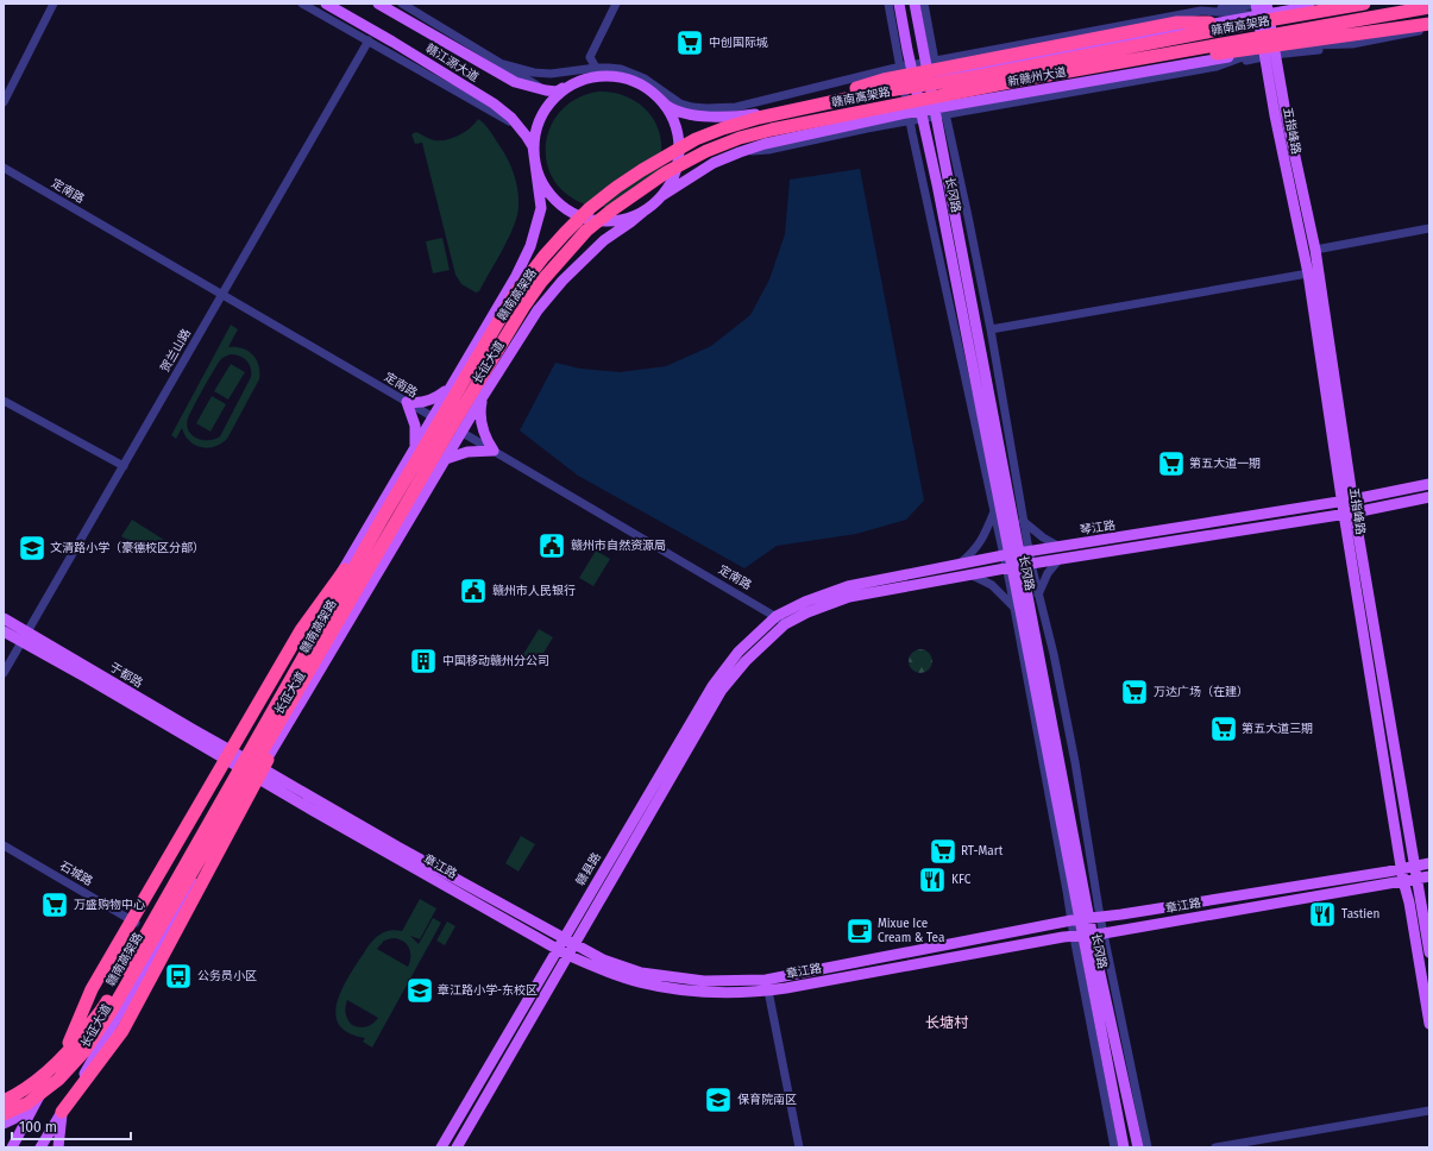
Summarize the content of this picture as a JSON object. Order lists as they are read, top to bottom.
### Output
{
  "streets": {
    "highway": ["赣南高架路"],
    "main road": [
      "赣江源大道",
      "新赣州大道",
      "五指峰路",
      "长冈路",
      "长征大道",
      "琴江路",
      "于都路",
      "章江路",
      "赣县路"
    ],
    "street": ["定南路", "贺兰山路", "石城路"]
  },
  "crossings": [
    ["赣南高架路", "新赣州大道"],
    ["赣江源大道", "长征大道"],
    ["新赣州大道", "五指峰路"],
    ["新赣州大道", "长冈路"],
    ["新赣州大道", "长征大道"],
    ["五指峰路", "琴江路"],
    ["五指峰路", "章江路"],
    ["定南路", "贺兰山路"],
    ["定南路", "长征大道"],
    ["定南路", "琴江路"],
    ["定南路", "赣县路"],
    ["长冈路", "琴江路"],
    ["长冈路", "章江路"],
    ["贺兰山路", "于都路"],
    ["长征大道", "于都路"],
    ["长征大道", "章江路"],
    ["长征大道", "石城路"],
    ["琴江路", "赣县路"],
    ["于都路", "章江路"],
    ["章江路", "赣县路"]
  ],
  "districts": ["长塘村"],
  "places": {
    "supermarket": [
      "中创国际城",
      "第五大道一期",
      "万达广场（在建）",
      "第五大道三期",
      "RT-Mart",
      "万盛购物中心"
    ],
    "public building": ["赣州市自然资源局", "赣州市人民银行"],
    "school or university": ["文清路小学（豪德校区分部）", "章江路小学-东校区", "保育院南区"],
    "building": ["中国移动赣州分公司"],
    "restaurant": ["KFC", "Tastien"],
    "cafe": ["Mixue Ice Cream & Tea"],
    "bus stop": ["公务员小区"]
  },
  "scale_bar": "100 m"
}
